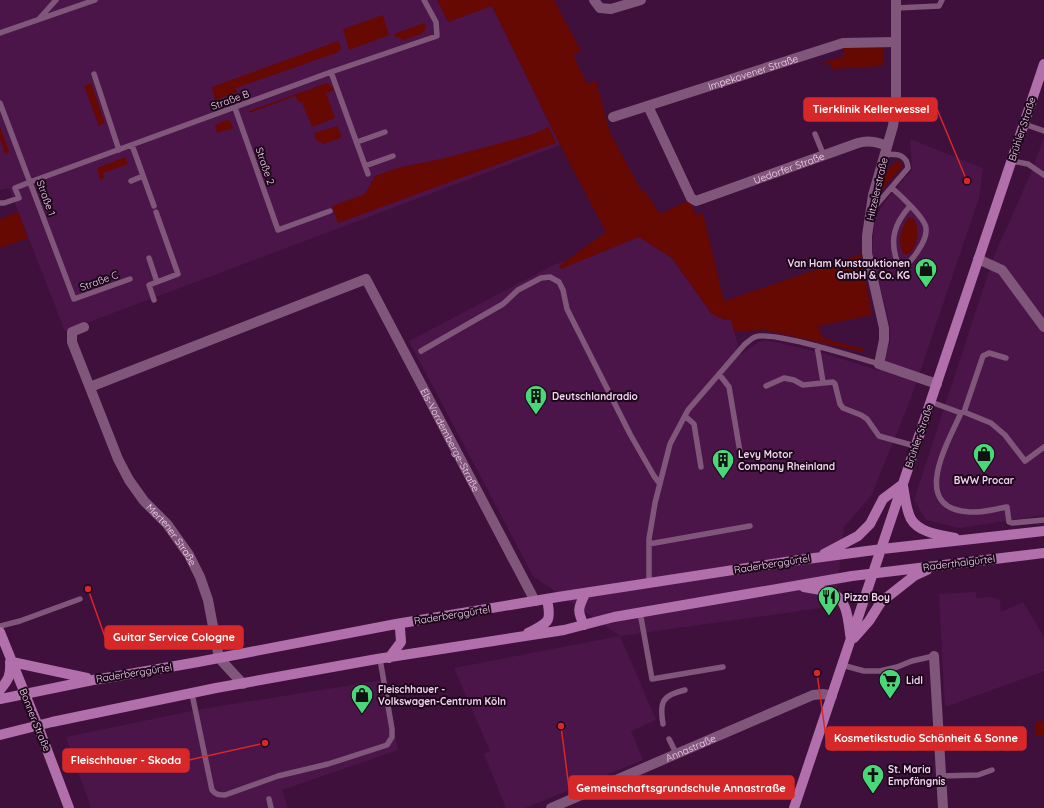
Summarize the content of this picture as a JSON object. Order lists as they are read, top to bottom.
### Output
{
  "streets": {
    "main road": [
      "Brühler Straße",
      "Raderthalgürtel",
      "Raderberggürtel",
      "Bonner Straße"
    ],
    "street": [
      "Impekovener Straße",
      "Uedorfer Straße",
      "Hitzelerstraße",
      "Els-Vordemberge-Straße",
      "Mertener Straße",
      "Annastraße"
    ],
    "lane": [
      "Straße B",
      "Straße 2",
      "Straße 1",
      "Straße C"
    ]
  },
  "crossings": [
    ["Impekovener Straße", "Uedorfer Straße"],
    ["Impekovener Straße", "Hitzelerstraße"],
    ["Straße B", "Straße 2"],
    ["Straße B", "Straße 1"],
    ["Brühler Straße", "Raderthalgürtel"],
    ["Brühler Straße", "Raderberggürtel"],
    ["Brühler Straße", "Annastraße"],
    ["Uedorfer Straße", "Hitzelerstraße"],
    ["Straße 1", "Straße C"],
    ["Els-Vordemberge-Straße", "Mertener Straße"],
    ["Els-Vordemberge-Straße", "Raderberggürtel"],
    ["Mertener Straße", "Raderberggürtel"],
    ["Raderberggürtel", "Bonner Straße"]
  ],
  "places": {
    "other": [
      "Tierklinik Kellerwessel",
      "Guitar Service Cologne",
      "Kosmetikstudio Schönheit & Sonne",
      "Gemeinschaftsgrundschule Annastraße",
      "Fleischhauer - Skoda"
    ],
    "shop": ["Van Ham Kunstauktionen GmbH & Co. KG", "BWW Procar", "Fleischhauer - Volkswagen-Centrum Köln"],
    "building": ["Deutschlandradio", "Levy Motor Company Rheinland"],
    "restaurant": ["Pizza Boy"],
    "supermarket": ["Lidl"],
    "church": ["St. Maria Empfängnis"]
  }
}
